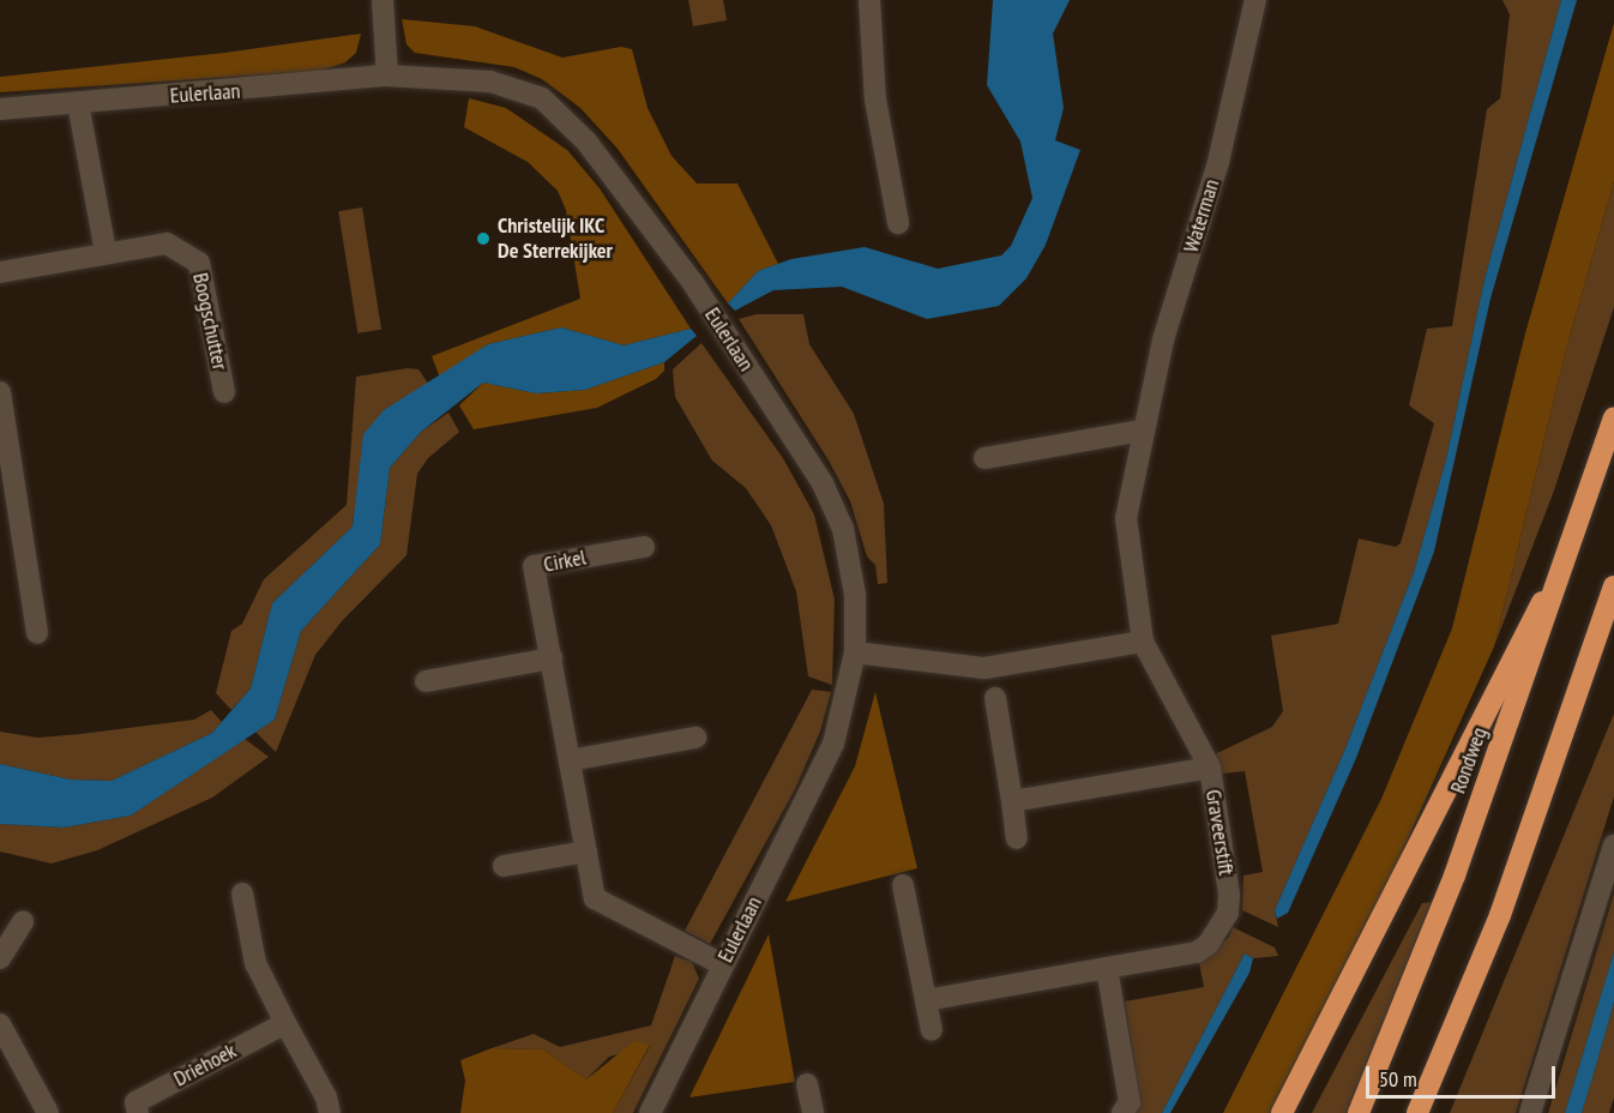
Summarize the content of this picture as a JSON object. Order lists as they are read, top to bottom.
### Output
{
  "streets": {
    "highway": ["Rondweg"],
    "street": [
      "Eulerlaan",
      "Waterman",
      "Boogschutter",
      "Cirkel",
      "Graveerstift",
      "Driehoek"
    ]
  },
  "crossings": [
    ["Eulerlaan", "Cirkel"],
    ["Waterman", "Graveerstift"]
  ],
  "places": ["Christelijk IKC De Sterrekijker"],
  "scale_bar": "50 m"
}
